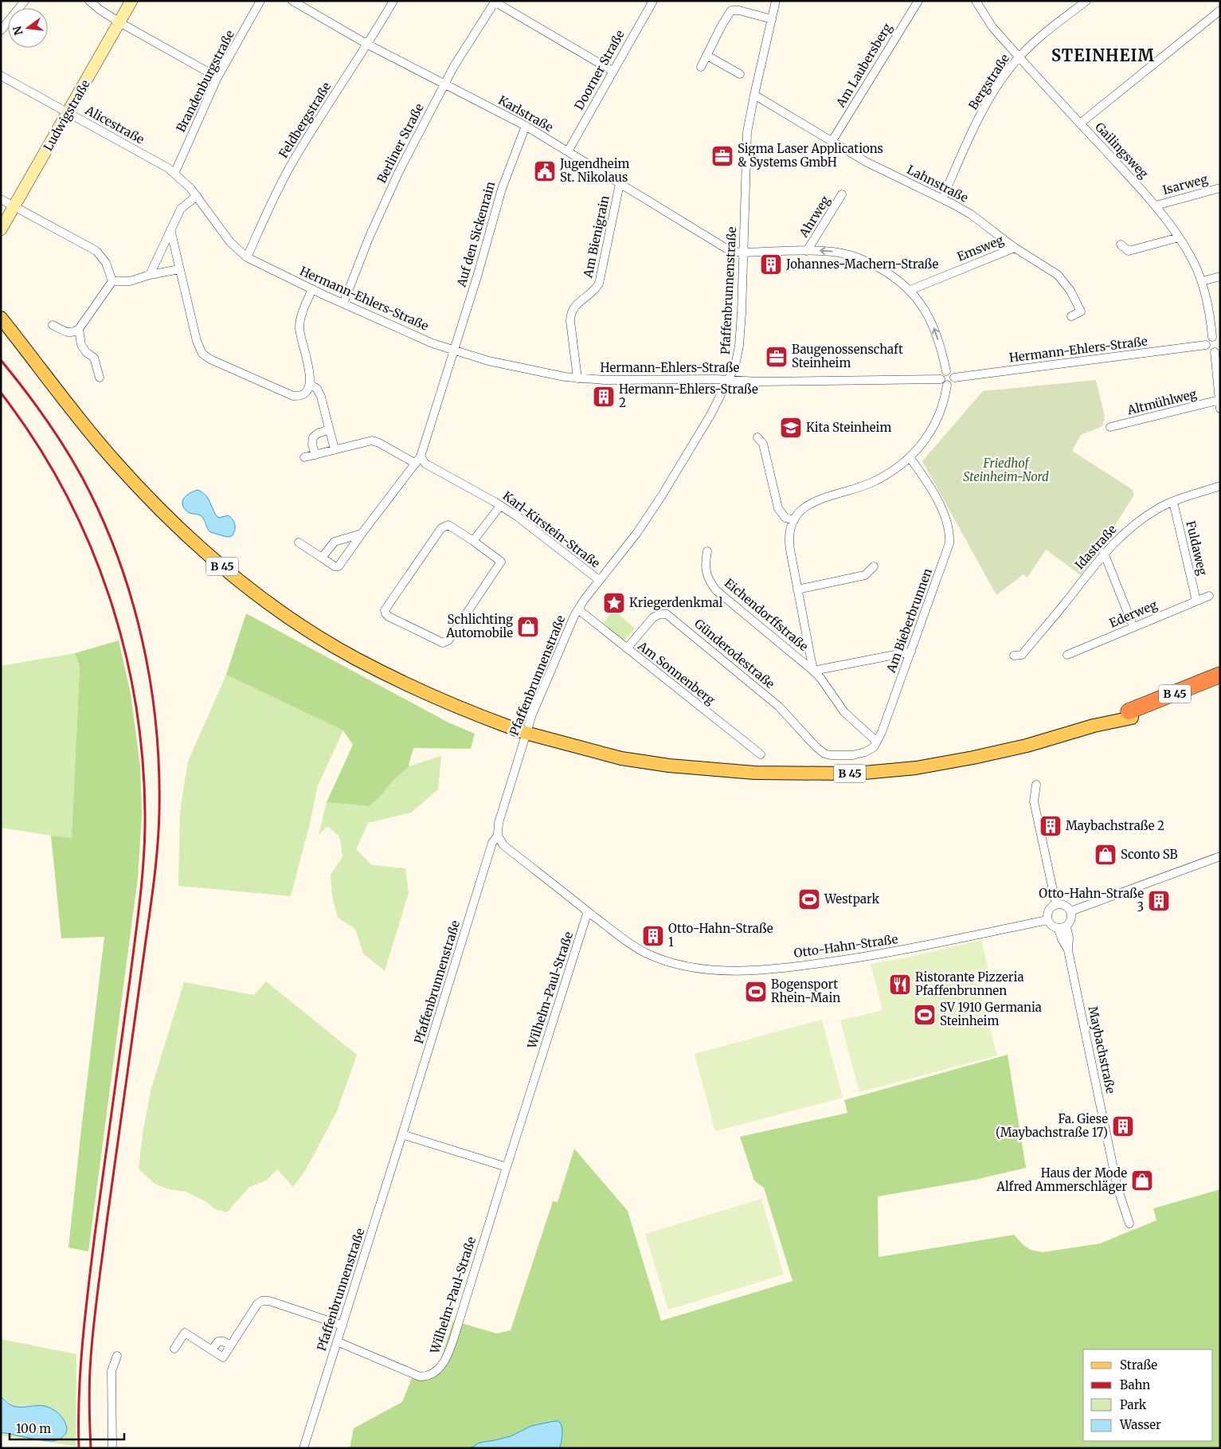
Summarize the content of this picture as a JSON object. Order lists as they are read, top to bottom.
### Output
{
  "streets": {
    "highway": ["B 45"],
    "main road": ["Ludwigstraße"],
    "street": [
      "Am Laubersberg",
      "Doorner Straße",
      "Brandenburgstraße",
      "Bergstraße",
      "Karlstraße",
      "Feldbergstraße",
      "Alicestraße",
      "Berliner Straße",
      "Gailingsweg",
      "Lahnstraße",
      "Isarweg",
      "Ahrweg",
      "Auf den Sickenrain",
      "Am Bienigrain",
      "Emsweg",
      "Pfaffenbrunnenstraße",
      "Hermann-Ehlers-Straße",
      "Altmühlweg",
      "Karl-Kirstein-Straße",
      "Idastraße",
      "Fuldaweg",
      "Ederweg",
      "Eichendorffstraße",
      "Am Bieberbrunnen",
      "Günderodestraße",
      "Am Sonnenberg",
      "Otto-Hahn-Straße",
      "Wilhelm-Paul-Straße",
      "Maybachstraße"
    ]
  },
  "crossings": [
    ["Am Laubersberg", "Lahnstraße"],
    ["Doorner Straße", "Karlstraße"],
    ["Brandenburgstraße", "Alicestraße"],
    ["Brandenburgstraße", "Hermann-Ehlers-Straße"],
    ["Bergstraße", "Gailingsweg"],
    ["Bergstraße", "Lahnstraße"],
    ["Karlstraße", "Feldbergstraße"],
    ["Karlstraße", "Berliner Straße"],
    ["Karlstraße", "Auf den Sickenrain"],
    ["Karlstraße", "Am Bienigrain"],
    ["Karlstraße", "Pfaffenbrunnenstraße"],
    ["Ludwigstraße", "Alicestraße"],
    ["Feldbergstraße", "Hermann-Ehlers-Straße"],
    ["Alicestraße", "Hermann-Ehlers-Straße"],
    ["Berliner Straße", "Hermann-Ehlers-Straße"],
    ["Gailingsweg", "Isarweg"],
    ["Lahnstraße", "Emsweg"],
    ["Lahnstraße", "Pfaffenbrunnenstraße"],
    ["Auf den Sickenrain", "Hermann-Ehlers-Straße"],
    ["Am Bienigrain", "Hermann-Ehlers-Straße"],
    ["Pfaffenbrunnenstraße", "Hermann-Ehlers-Straße"],
    ["Pfaffenbrunnenstraße", "Karl-Kirstein-Straße"],
    ["Pfaffenbrunnenstraße", "B 45"],
    ["Pfaffenbrunnenstraße", "Am Sonnenberg"],
    ["Pfaffenbrunnenstraße", "Otto-Hahn-Straße"],
    ["Pfaffenbrunnenstraße", "Wilhelm-Paul-Straße"],
    ["Idastraße", "Fuldaweg"],
    ["Fuldaweg", "Ederweg"],
    ["Am Bieberbrunnen", "Günderodestraße"],
    ["Günderodestraße", "Am Sonnenberg"],
    ["Otto-Hahn-Straße", "Wilhelm-Paul-Straße"],
    ["Otto-Hahn-Straße", "Maybachstraße"]
  ],
  "districts": ["STEINHEIM"],
  "parks": ["Friedhof Steinheim-Nord"],
  "places": {
    "office": ["Sigma Laser Applications & Systems GmbH", "Baugenossenschaft Steinheim"],
    "public building": ["Jugendheim St. Nikolaus"],
    "building": [
      "Johannes-Machern-Straße",
      "Hermann-Ehlers-Straße 2",
      "Maybachstraße 2",
      "Otto-Hahn-Straße 3",
      "Otto-Hahn-Straße 1",
      "Fa. Giese (Maybachstraße 17)"
    ],
    "school or university": ["Kita Steinheim"],
    "place": ["Kriegerdenkmal"],
    "shop": ["Schlichting Automobile", "Sconto SB", "Haus der Mode Alfred Ammerschläger"],
    "sports": ["Westpark", "Bogensport Rhein-Main", "SV 1910 Germania Steinheim"],
    "restaurant": ["Ristorante Pizzeria Pfaffenbrunnen"]
  },
  "legend": [
    "Straße",
    "Bahn",
    "Park",
    "Wasser"
  ],
  "scale_bar": "100 m",
  "north": "left"
}
